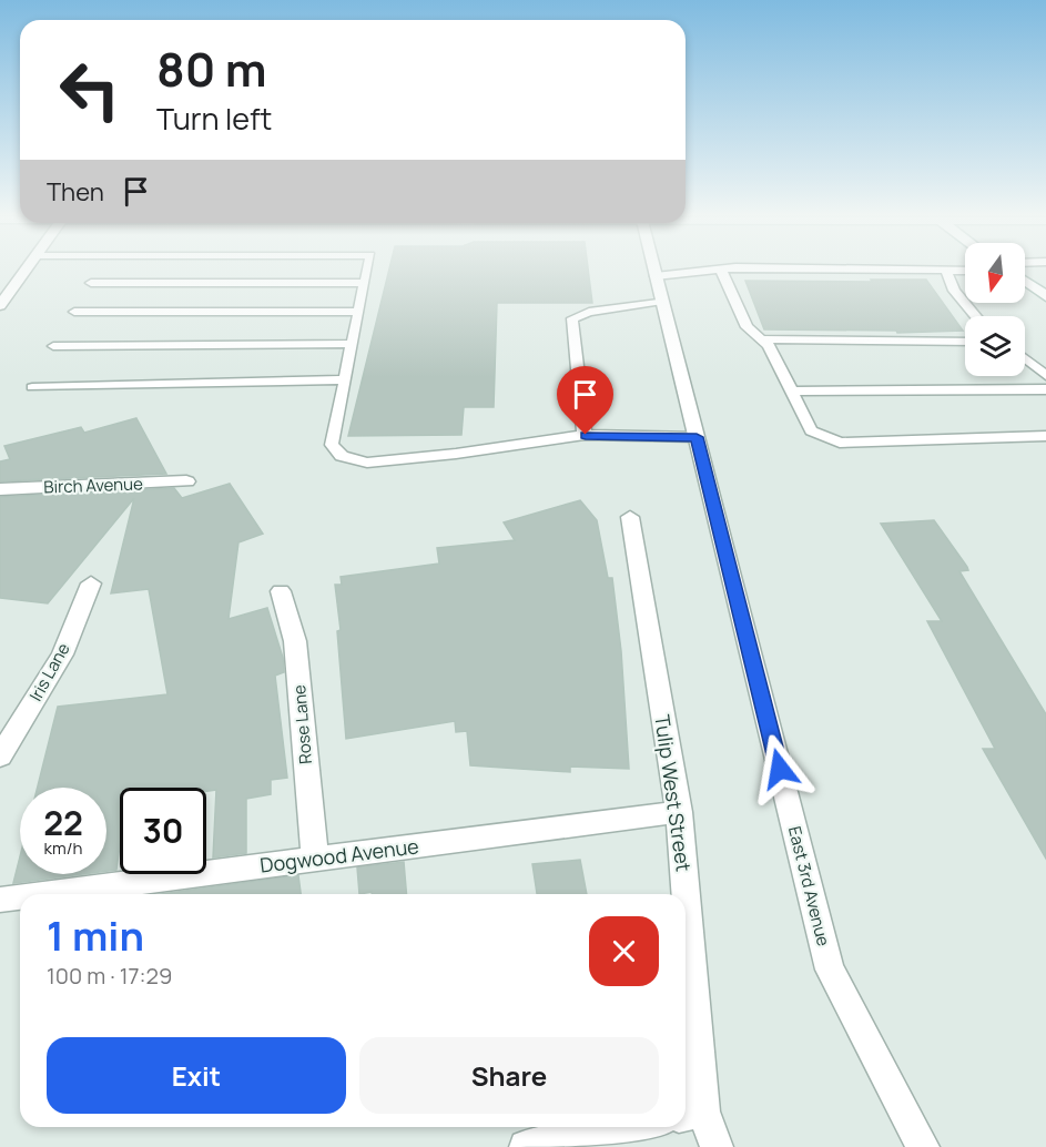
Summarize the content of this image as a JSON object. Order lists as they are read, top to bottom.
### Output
{
  "streets": {
    "street": [
      "Birch Avenue",
      "Iris Lane",
      "Rose Lane",
      "Tulip West Street",
      "Dogwood Avenue",
      "East 3rd Avenue"
    ]
  },
  "crossings": [
    ["Rose Lane", "Dogwood Avenue"],
    ["Tulip West Street", "Dogwood Avenue"]
  ],
  "north": "bottom",
  "page": {
    "turn": ["80 m", "Turn left"],
    "then": "Then",
    "speed": "22 km/h",
    "limit": "30",
    "heading": ["1 min", "100 m · 17:29"],
    "buttons": ["Exit", "Share"]
  }
}
